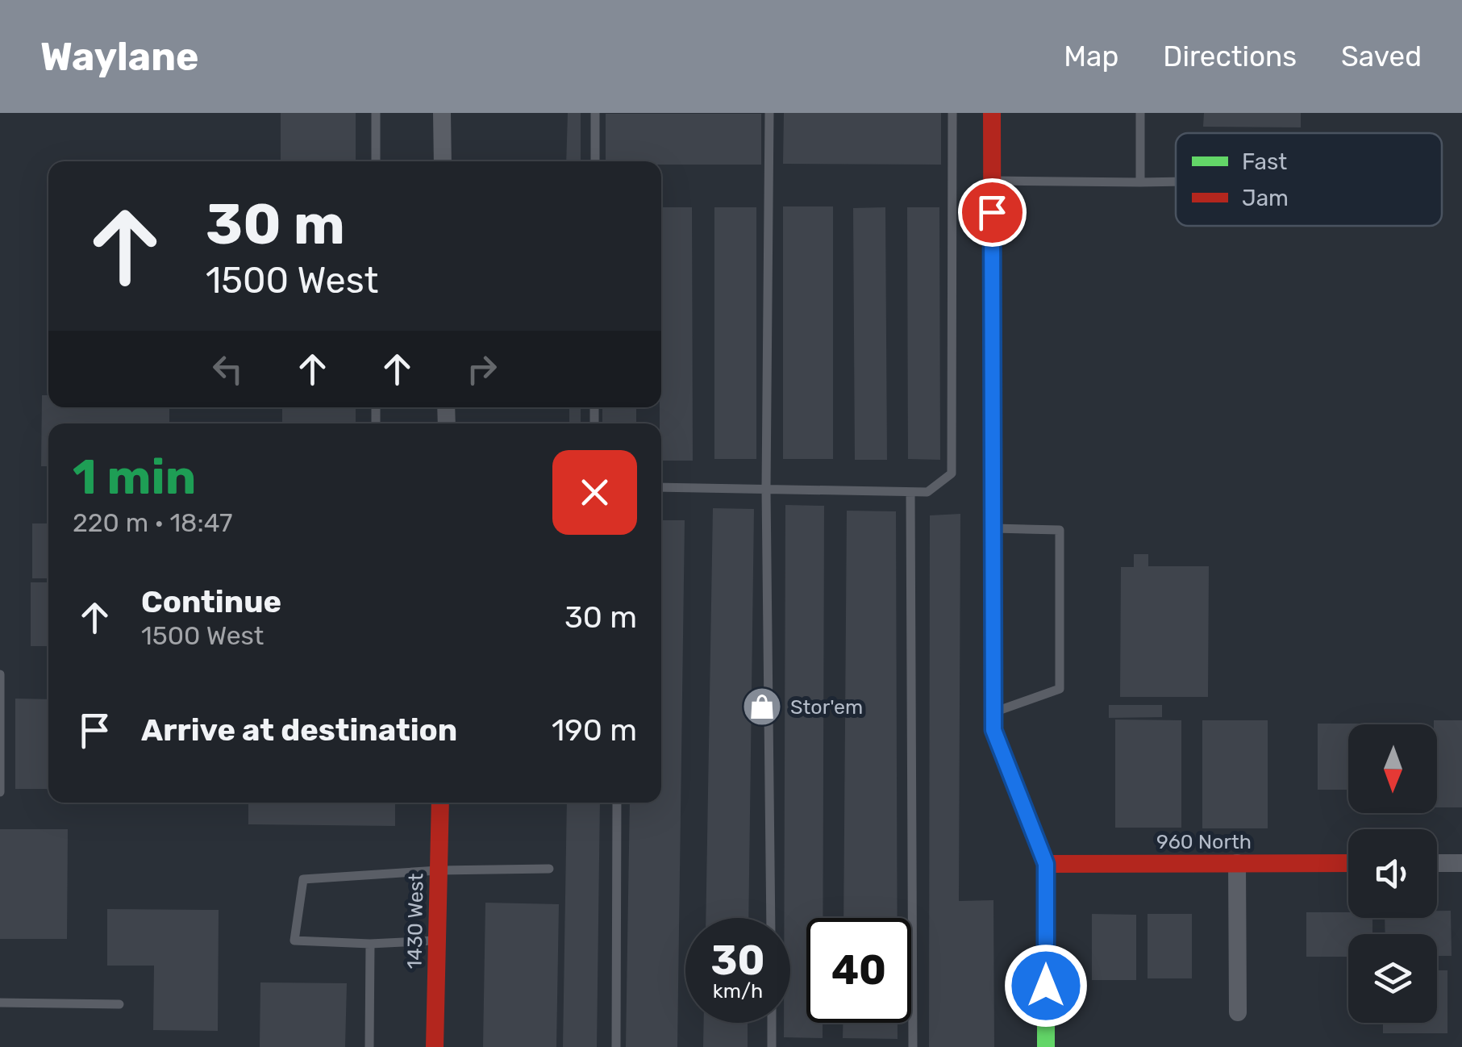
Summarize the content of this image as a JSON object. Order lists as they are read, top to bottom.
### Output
{
  "streets": {
    "street": ["960 North", "1430 West"]
  },
  "places": {
    "shop": ["Stor'em"]
  },
  "legend": ["Fast", "Jam"],
  "north": "bottom",
  "page": {
    "header": "Waylane",
    "nav": ["Map", "Directions", "Saved"],
    "turn": ["30 m", "1500 West"],
    "heading": ["1 min", "220 m · 18:47"],
    "list": [
      {
        "name": "Continue",
        "note": "1500 West",
        "value": "30 m"
      },
      {
        "name": "Arrive at destination",
        "value": "190 m"
      }
    ],
    "speed": "30 km/h",
    "limit": "40"
  }
}
